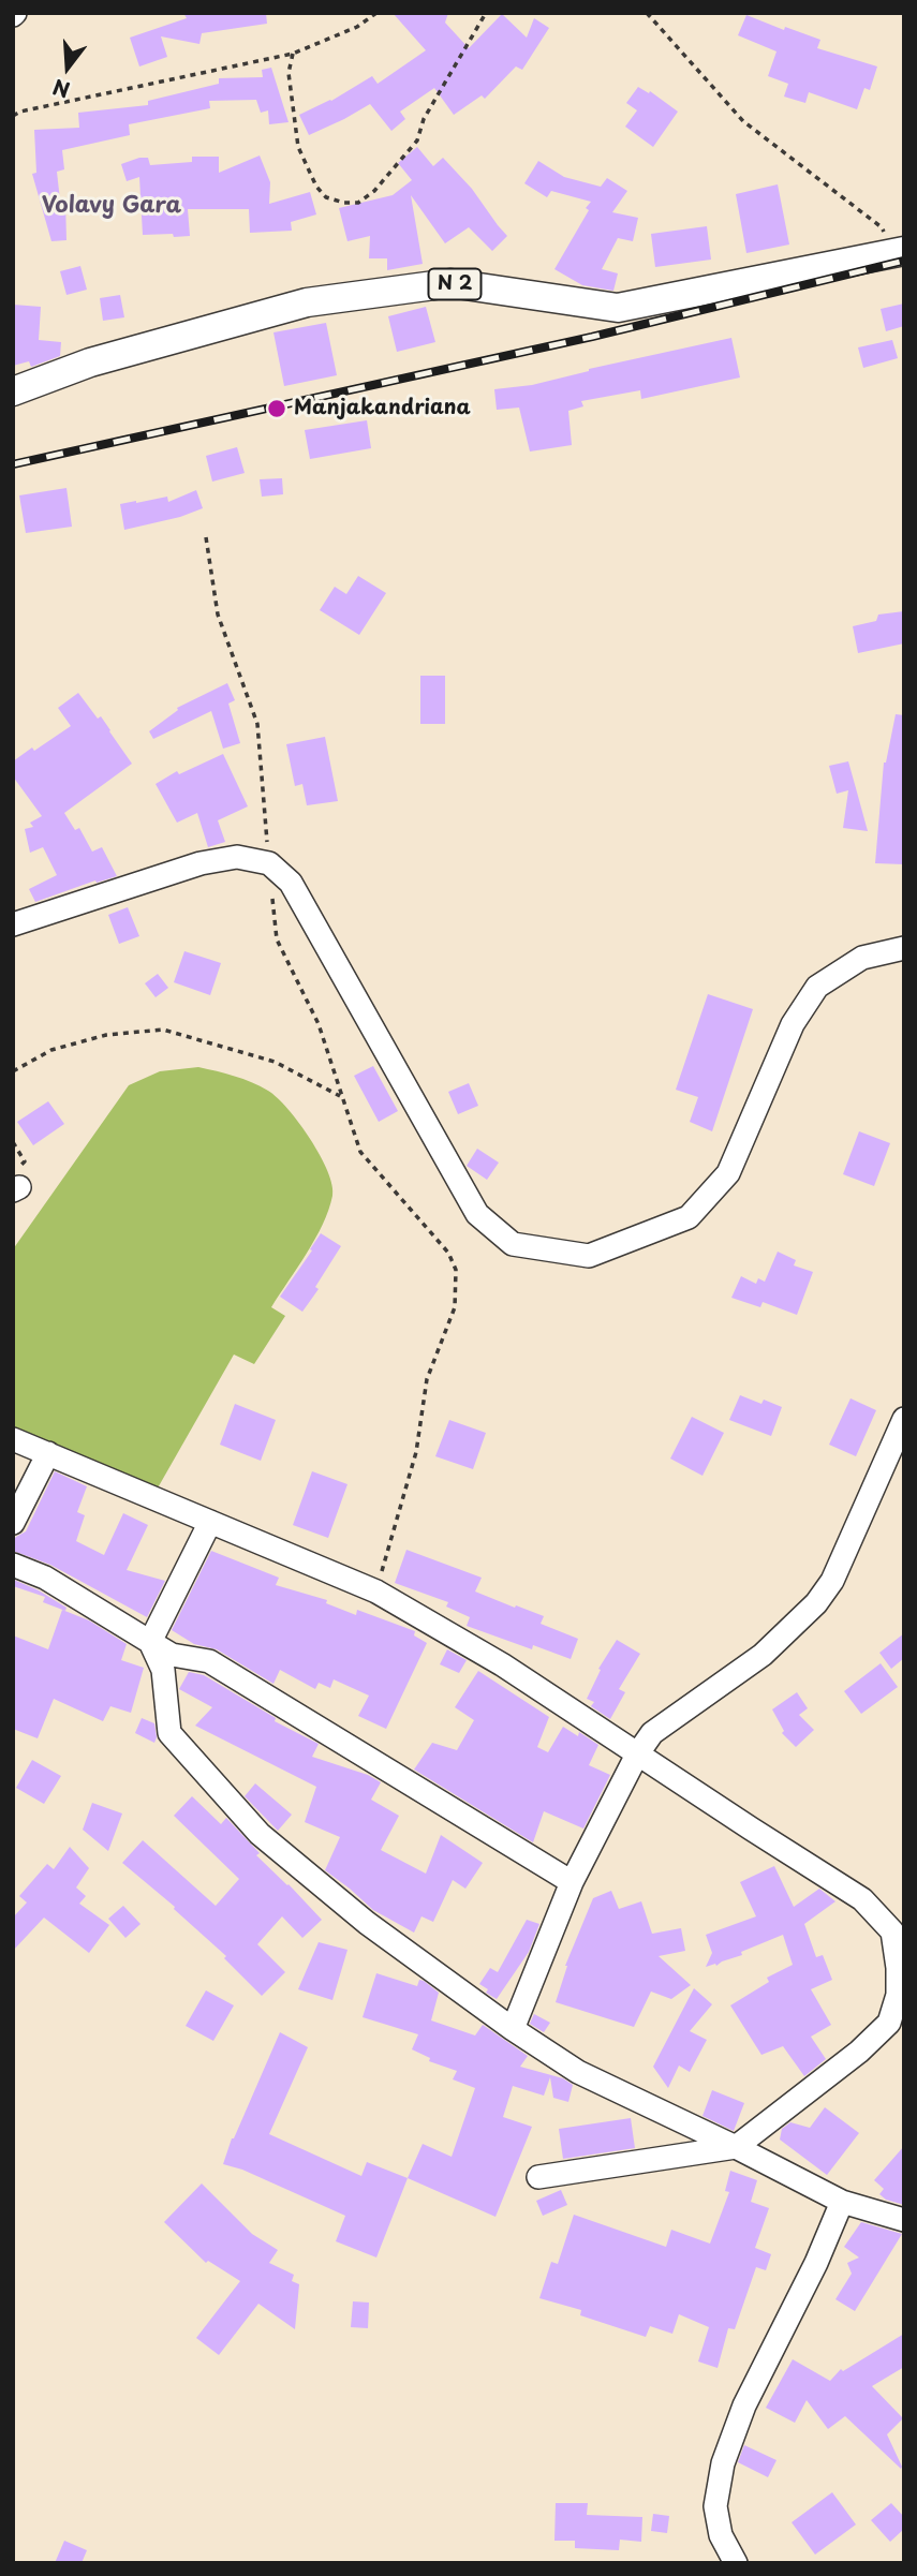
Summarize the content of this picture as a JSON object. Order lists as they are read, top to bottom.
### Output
{
  "streets": {
    "main road": ["N 2"]
  },
  "districts": ["Volavy Gara"],
  "places": ["Manjakandriana"],
  "north": "bottom"
}
